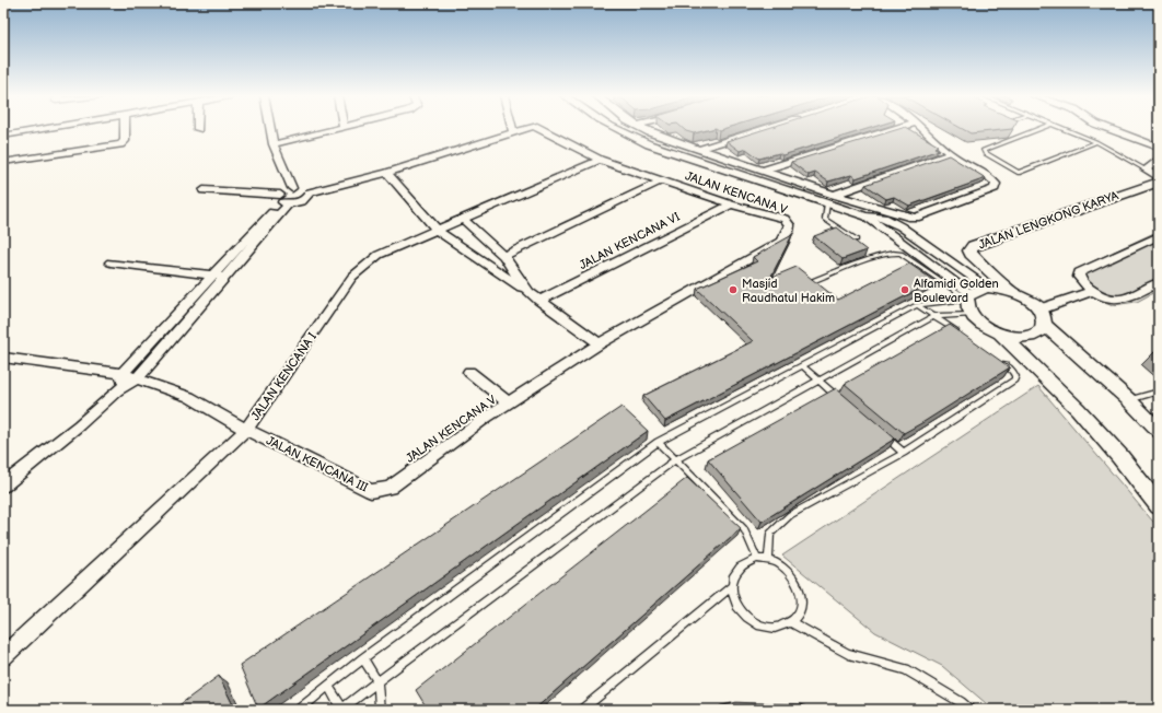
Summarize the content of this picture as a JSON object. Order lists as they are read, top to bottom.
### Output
{
  "streets": {
    "street": [
      "JALAN KENCANA V",
      "JALAN LENGKONG KARYA",
      "JALAN KENCANA VI",
      "JALAN KENCANA I",
      "JALAN KENCANA III"
    ]
  },
  "crossings": [
    ["JALAN KENCANA V", "JALAN KENCANA VI"],
    ["JALAN KENCANA V", "JALAN KENCANA I"],
    ["JALAN KENCANA V", "JALAN KENCANA III"],
    ["JALAN KENCANA I", "JALAN KENCANA III"]
  ],
  "places": ["Masjid Raudhatul Hakim", "Alfamidi Golden Boulevard"]
}
